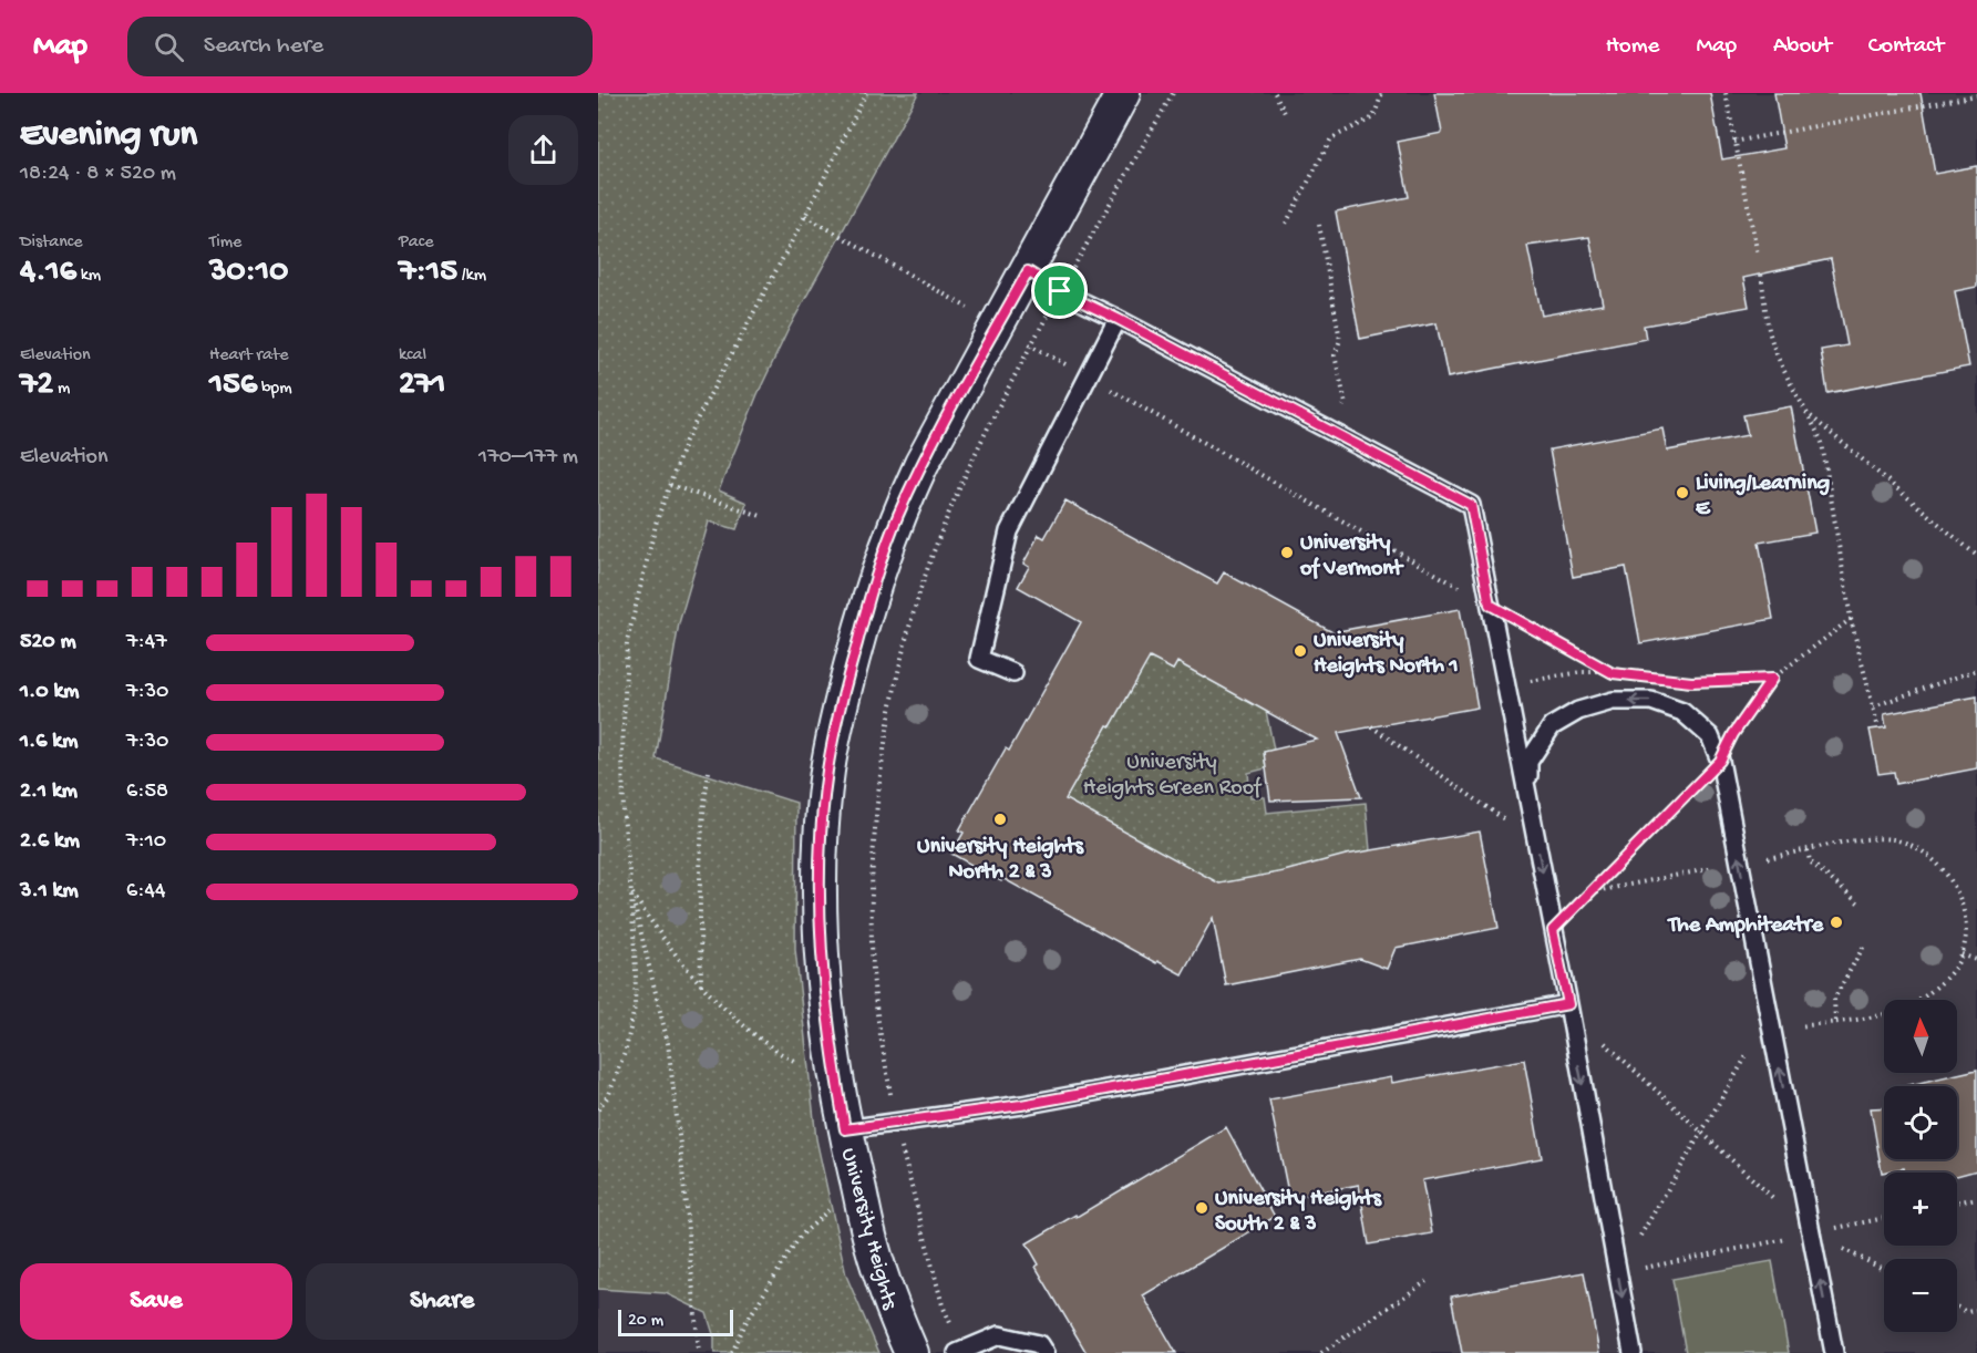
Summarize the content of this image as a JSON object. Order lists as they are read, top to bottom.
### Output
{
  "streets": {
    "street": ["University Heights"]
  },
  "parks": ["University Heights Green Roof"],
  "places": [
    "Living/Learning E",
    "University of Vermont",
    "University Heights North 1",
    "University Heights North 2 & 3",
    "The Amphiteatre",
    "University Heights South 2 & 3"
  ],
  "scale_bar": "20 m",
  "north": "top",
  "page": {
    "header": "Map",
    "search": "Search here",
    "nav": [
      "Home",
      "Map",
      "About",
      "Contact"
    ],
    "heading": ["Evening run", "18:24 · 8 × 520 m"],
    "stats": [
      ["Distance", "4.16 km"],
      ["Time", "30:10"],
      ["Pace", "7:15 /km"],
      ["Elevation", "72 m"],
      ["Heart rate", "156 bpm"],
      ["kcal", "271"]
    ],
    "chart": ["Elevation", "170–177 m"],
    "list": [
      {
        "name": "520 m",
        "note": "7:47"
      },
      {
        "name": "1.0 km",
        "note": "7:30"
      },
      {
        "name": "1.6 km",
        "note": "7:30"
      },
      {
        "name": "2.1 km",
        "note": "6:58"
      },
      {
        "name": "2.6 km",
        "note": "7:10"
      },
      {
        "name": "3.1 km",
        "note": "6:44"
      }
    ],
    "map_buttons": ["+", "−"],
    "buttons": ["Save", "Share"],
    "scale": "20 m"
  }
}
